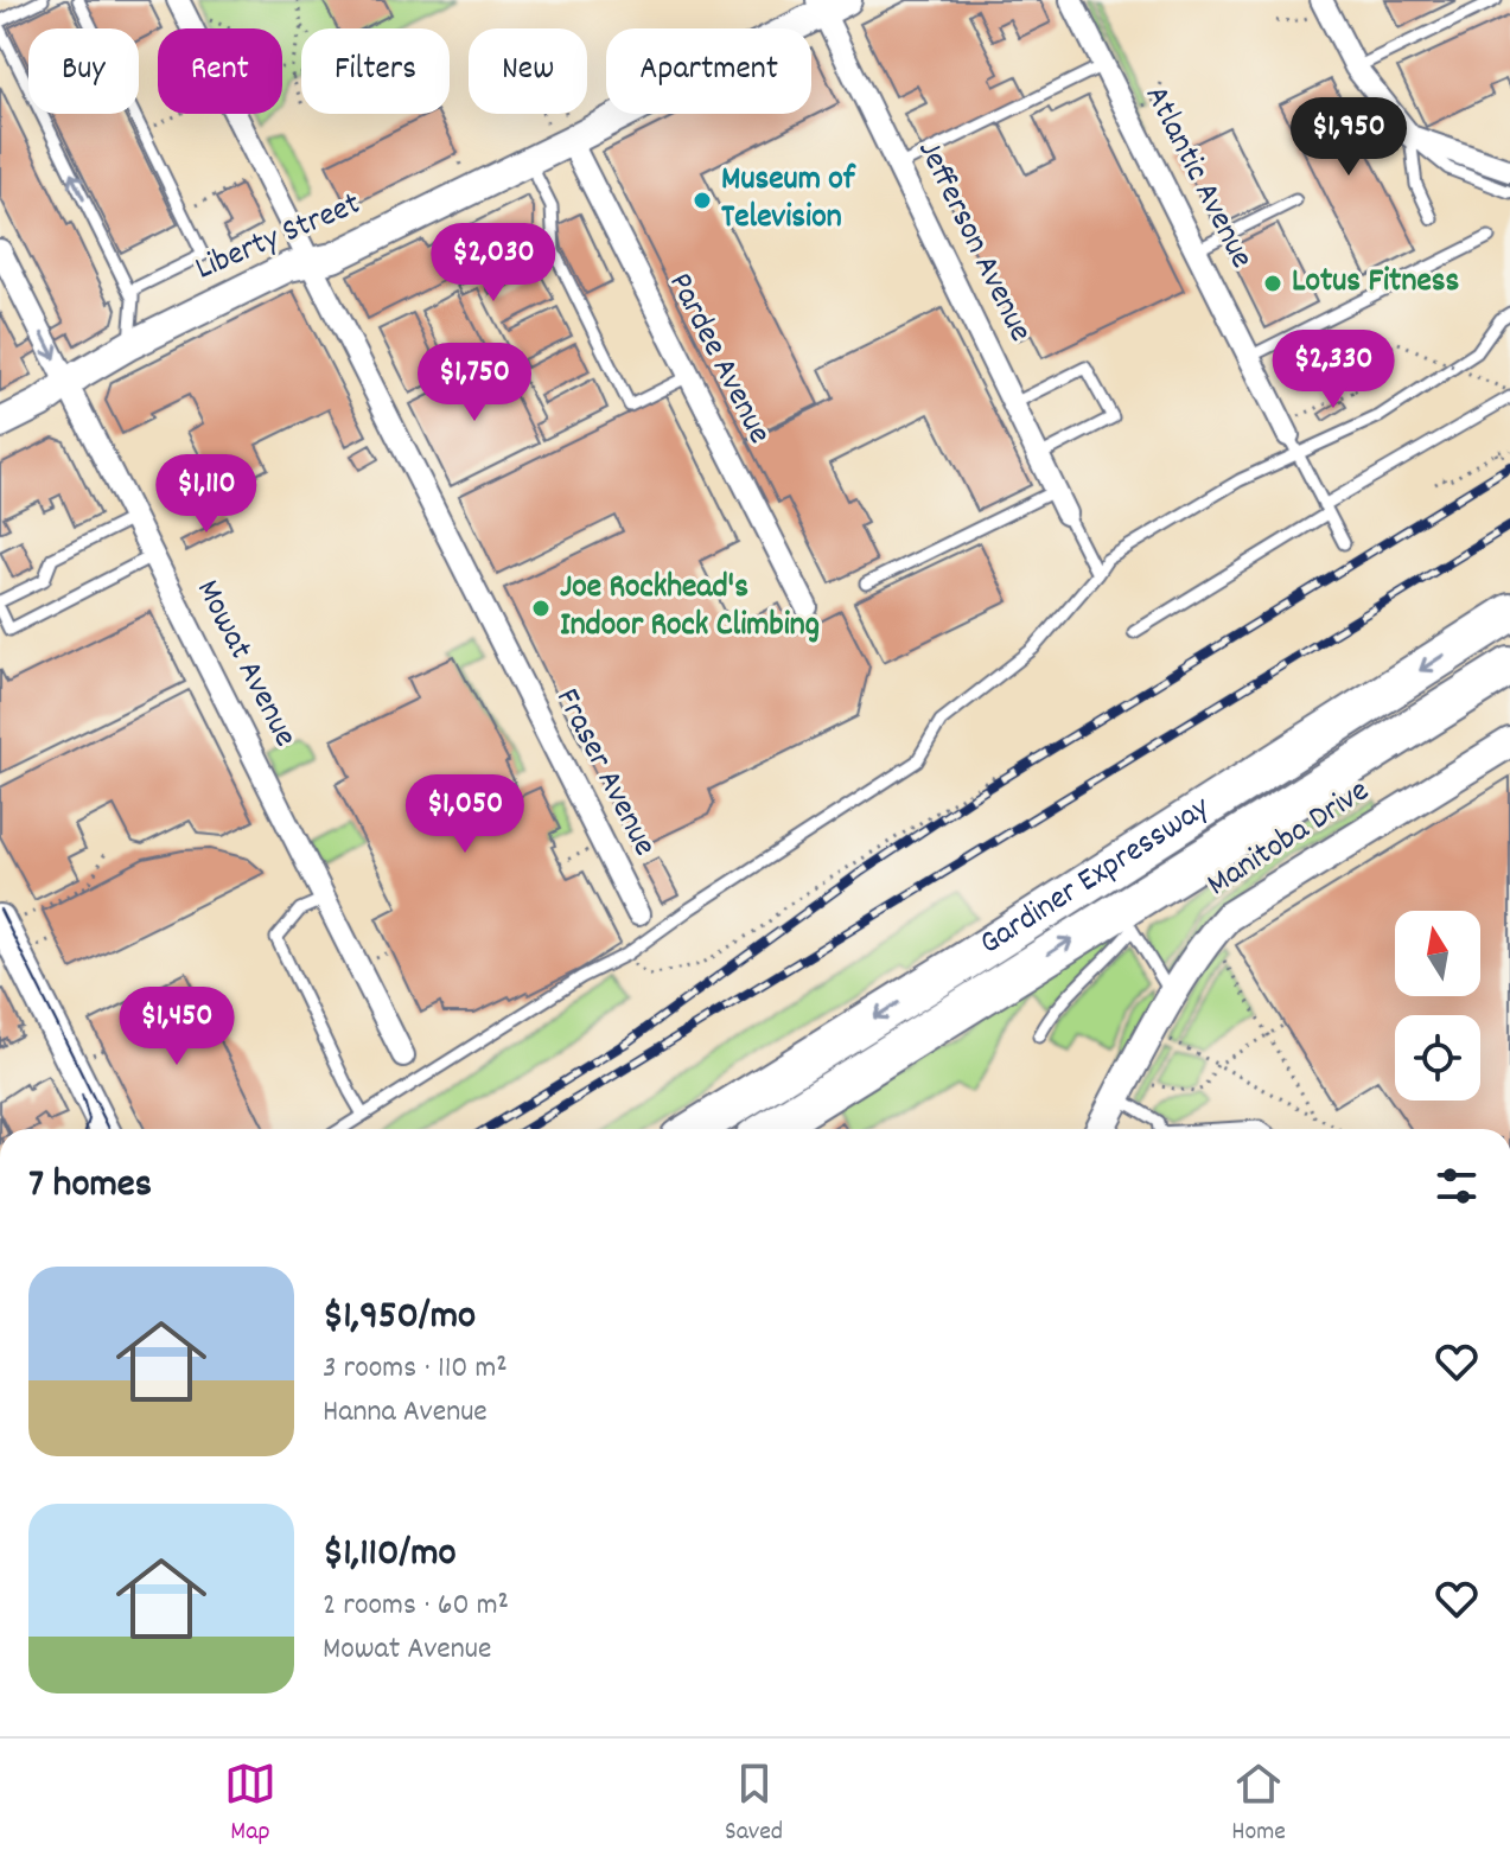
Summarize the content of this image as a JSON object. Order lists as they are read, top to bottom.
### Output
{
  "streets": {
    "highway": ["Gardiner Expressway"],
    "street": [
      "Atlantic Avenue",
      "Liberty Street",
      "Jefferson Avenue",
      "Pardee Avenue",
      "Mowat Avenue",
      "Fraser Avenue",
      "Manitoba Drive"
    ]
  },
  "crossings": [
    ["Liberty Street", "Jefferson Avenue"],
    ["Liberty Street", "Pardee Avenue"],
    ["Liberty Street", "Mowat Avenue"],
    ["Liberty Street", "Fraser Avenue"]
  ],
  "places": ["Museum of Television", "Lotus Fitness", "Joe Rockhead's Indoor Rock Climbing"],
  "north": "top",
  "page": {
    "chip": [
      "Buy",
      "Rent",
      "Filters",
      "New",
      "Apartment"
    ],
    "price": [
      "$1,950",
      "$2,030",
      "$2,330",
      "$1,750",
      "$1,110",
      "$1,050",
      "$1,450"
    ],
    "heading": "7 homes",
    "list": [
      {
        "name": "$1,950/mo",
        "note": "3 rooms · 110 m² · Hanna Avenue"
      },
      {
        "name": "$1,110/mo",
        "note": "2 rooms · 60 m² · Mowat Avenue"
      }
    ],
    "tabs": ["Map", "Saved", "Home"]
  }
}
